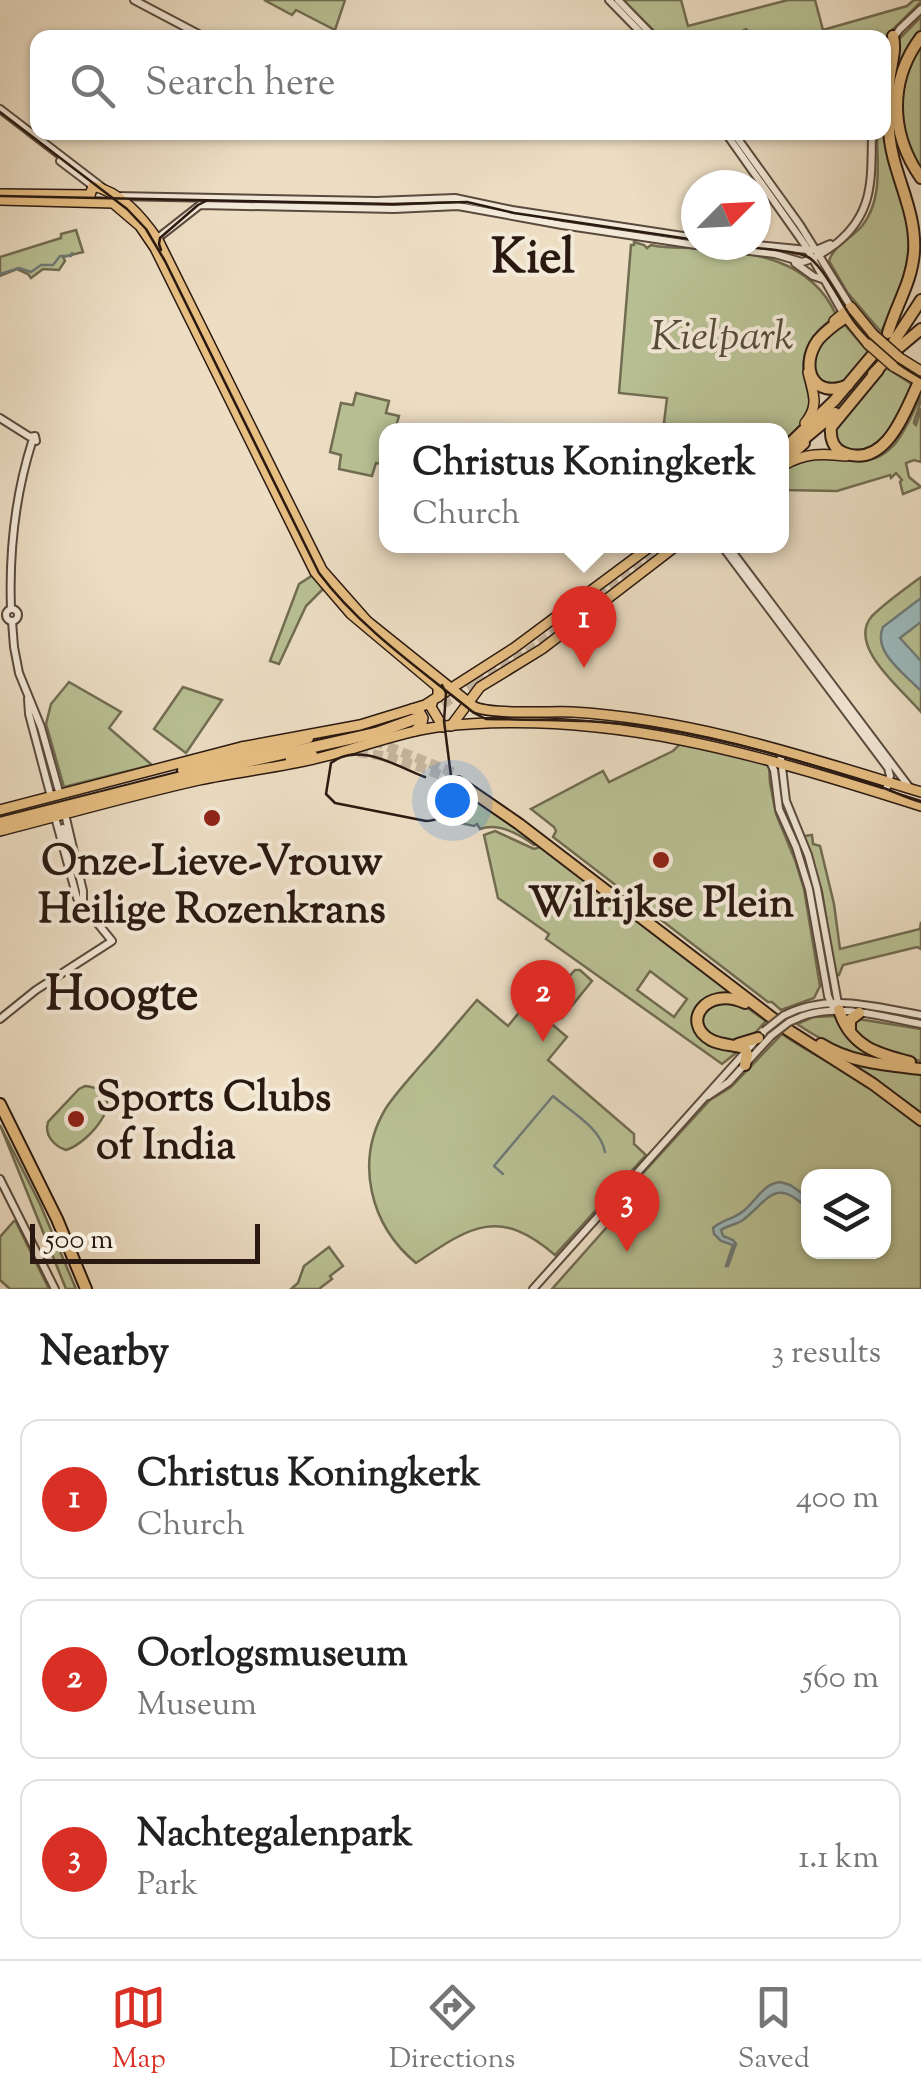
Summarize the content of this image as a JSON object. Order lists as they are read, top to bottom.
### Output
{
  "districts": ["Kiel", "Hoogte"],
  "parks": ["Kielpark"],
  "places": ["Onze-Lieve-Vrouw Heilige Rozenkrans", "Wilrijkse Plein", "Sports Clubs of India"],
  "scale_bar": "500 m",
  "north": "top right",
  "page": {
    "search": "Search here",
    "popup": ["Christus Koningkerk", "Church"],
    "pins": ["1", "2", "3"],
    "scale": "500 m",
    "heading": ["Nearby", "3 results"],
    "list": [
      {
        "mark": "1",
        "name": "Christus Koningkerk",
        "note": "Church",
        "value": "400 m"
      },
      {
        "mark": "2",
        "name": "Oorlogsmuseum",
        "note": "Museum",
        "value": "560 m"
      },
      {
        "mark": "3",
        "name": "Nachtegalenpark",
        "note": "Park",
        "value": "1.1 km"
      }
    ],
    "nav": ["Map", "Directions", "Saved"]
  }
}
